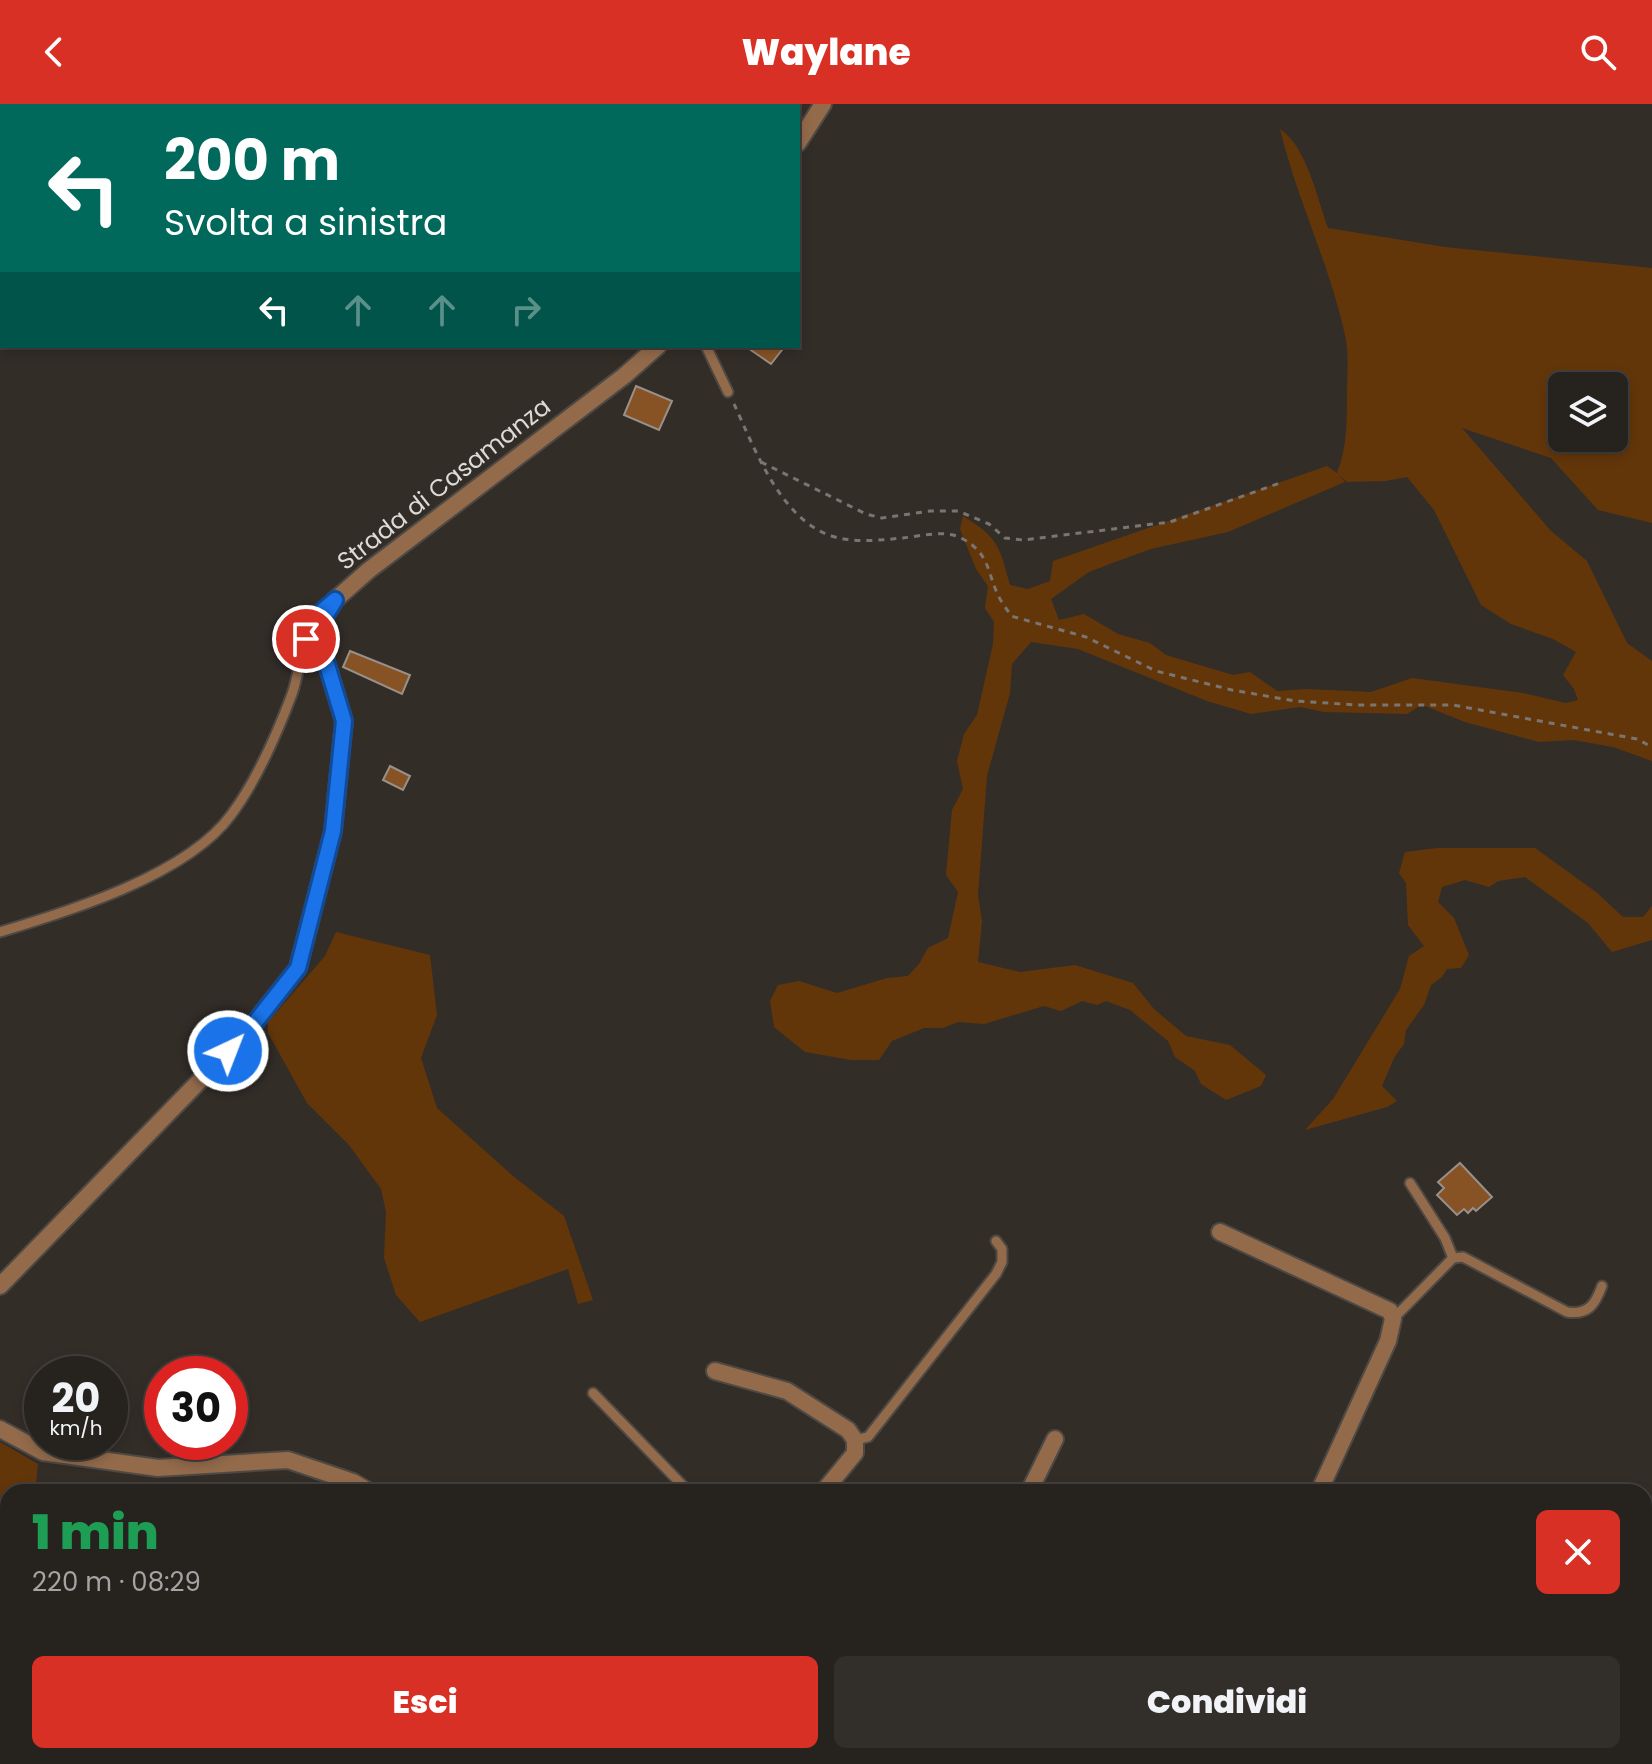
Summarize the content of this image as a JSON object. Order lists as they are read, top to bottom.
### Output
{
  "streets": {
    "street": ["Strada di Casamanza"]
  },
  "page": {
    "header": "Waylane",
    "turn": ["200 m", "Svolta a sinistra"],
    "speed": "20 km/h",
    "limit": "30",
    "heading": ["1 min", "220 m · 08:29"],
    "buttons": ["Esci", "Condividi"]
  }
}
